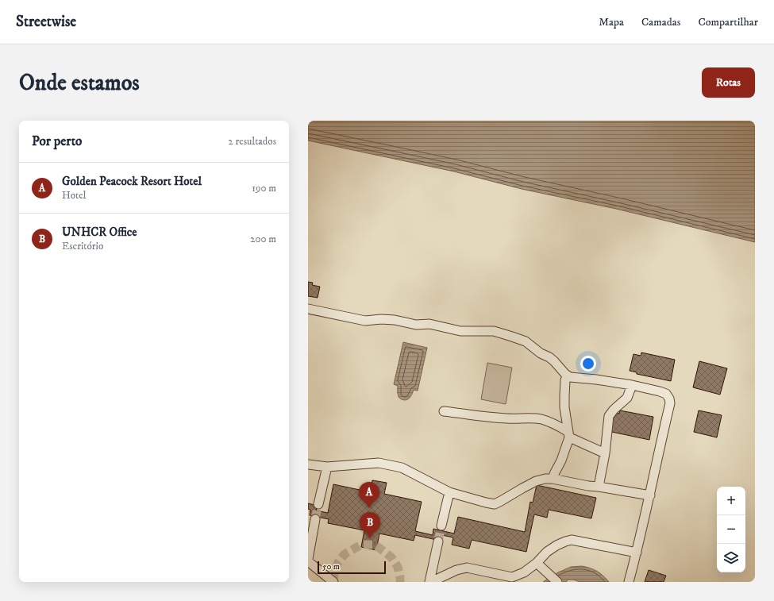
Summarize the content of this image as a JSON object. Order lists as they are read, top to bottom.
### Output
{
  "scale_bar": "50 m",
  "page": {
    "header": "Streetwise",
    "nav": ["Mapa", "Camadas", "Compartilhar"],
    "buttons": "Rotas",
    "title": "Onde estamos",
    "heading": ["Por perto", "2 resultados"],
    "list": [
      {
        "mark": "A",
        "name": "Golden Peacock Resort Hotel",
        "note": "Hotel",
        "value": "190 m"
      },
      {
        "mark": "B",
        "name": "UNHCR Office",
        "note": "Escritório",
        "value": "200 m"
      }
    ],
    "pins": ["A", "B"],
    "map_buttons": ["+", "−"],
    "scale": "50 m"
  }
}
